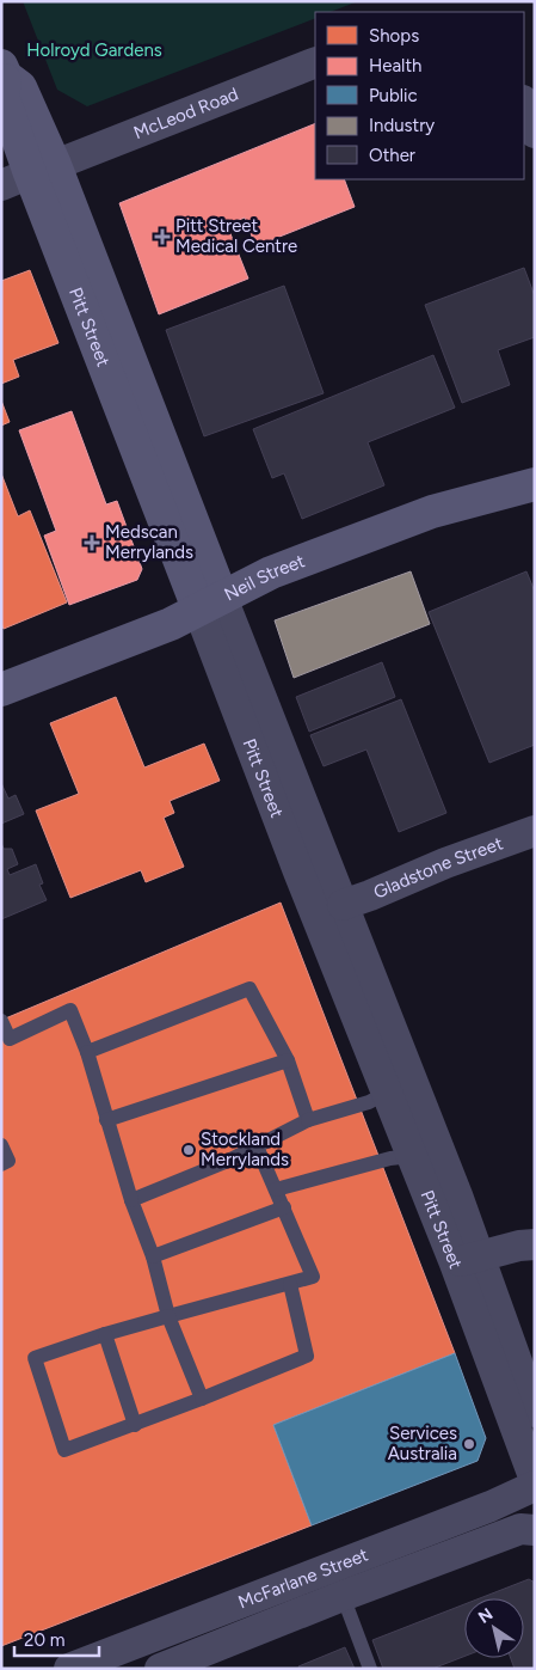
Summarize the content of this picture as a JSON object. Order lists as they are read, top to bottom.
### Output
{
  "streets": {
    "main road": ["Pitt Street", "Neil Street"],
    "street": ["McLeod Road", "Gladstone Street", "McFarlane Street"]
  },
  "crossings": [
    ["McLeod Road", "Pitt Street"],
    ["Pitt Street", "Neil Street"],
    ["Pitt Street", "Gladstone Street"]
  ],
  "parks": ["Holroyd Gardens"],
  "places": {
    "health": ["Pitt Street Medical Centre", "Medscan Merrylands"],
    "other": ["Stockland Merrylands", "Services Australia"]
  },
  "legend": [
    "Shops",
    "Health",
    "Public",
    "Industry",
    "Other"
  ],
  "scale_bar": "20 m",
  "north": "top left"
}
